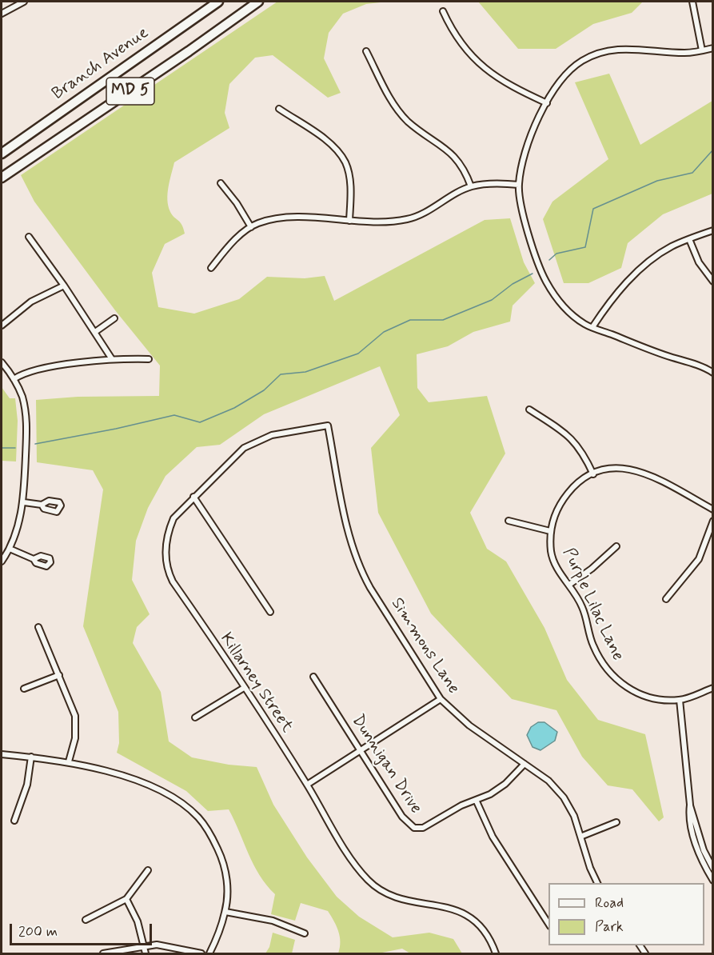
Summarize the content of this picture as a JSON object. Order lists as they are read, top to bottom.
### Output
{
  "streets": {
    "highway": ["Branch Avenue", "MD 5"],
    "street": [
      "Purple Lilac Lane",
      "Simmons Lane",
      "Killarney Street",
      "Dunnigan Drive"
    ]
  },
  "crossings": [
    ["Simmons Lane", "Killarney Street"],
    ["Simmons Lane", "Dunnigan Drive"]
  ],
  "legend": ["Road", "Park"],
  "scale_bar": "200 m"
}
